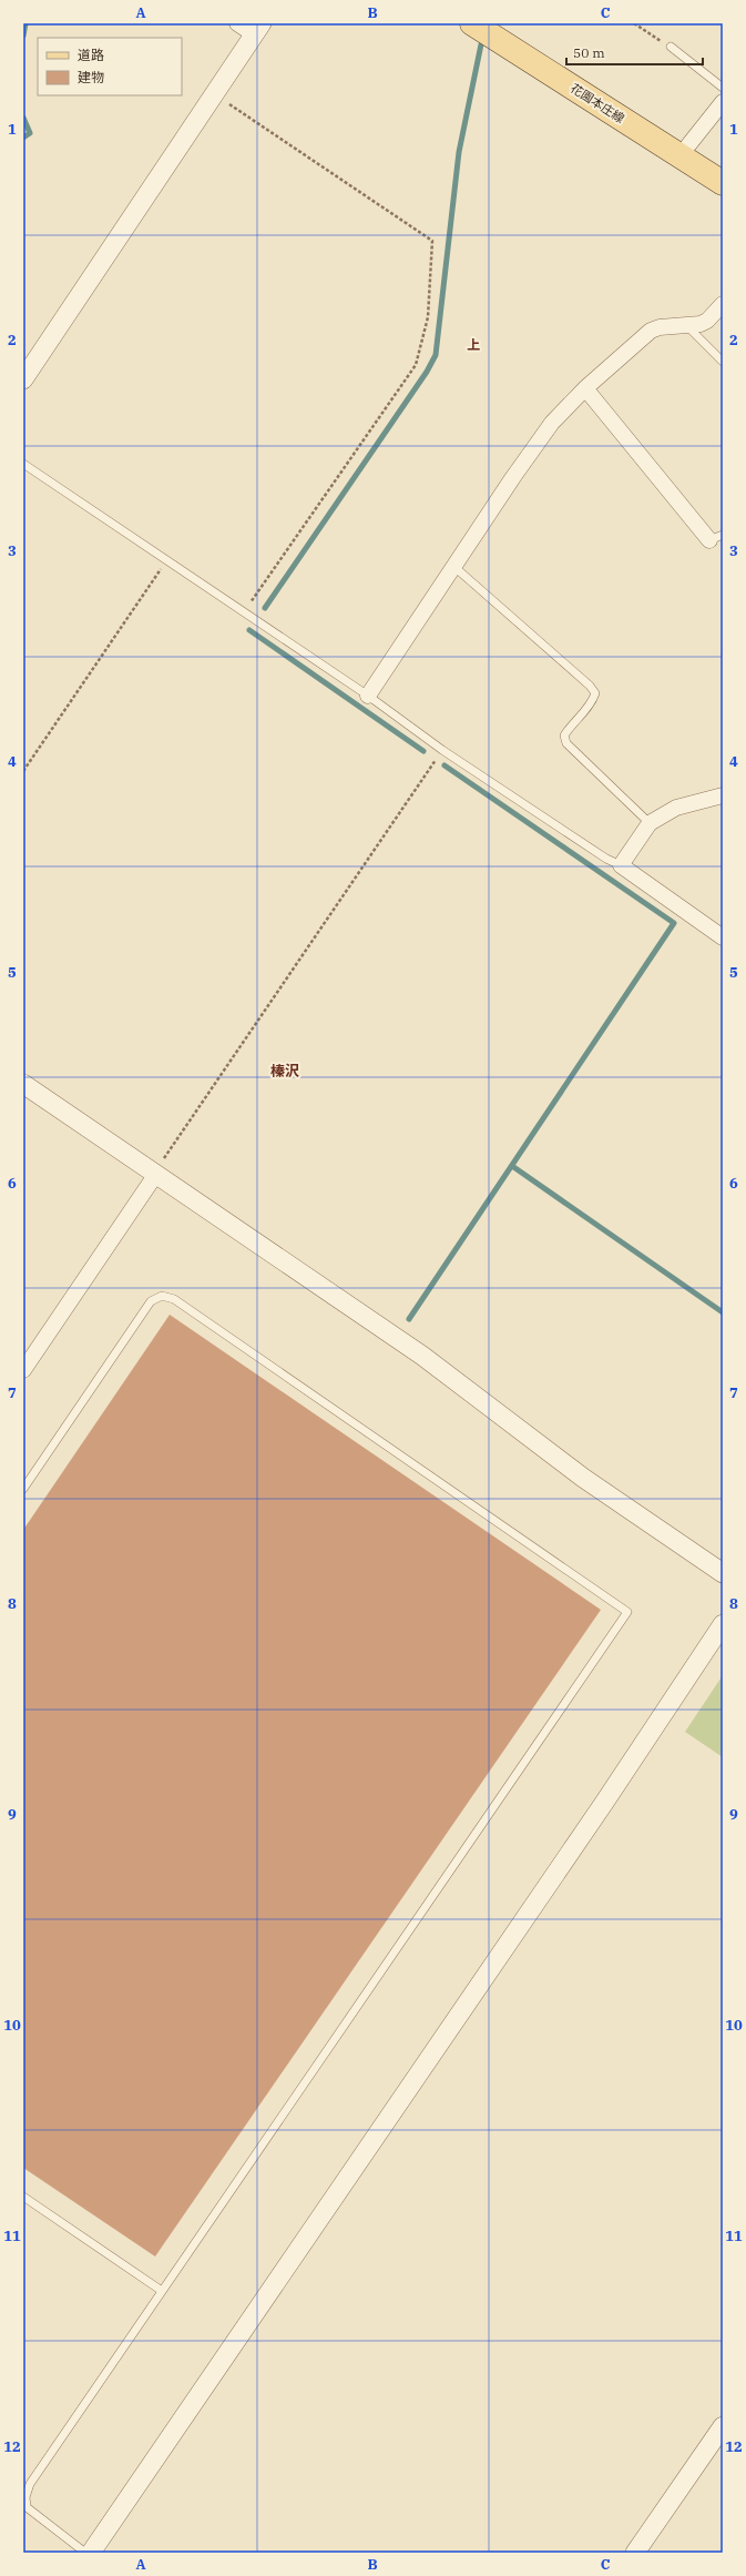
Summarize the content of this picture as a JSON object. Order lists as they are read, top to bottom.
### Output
{
  "streets": {
    "main road": ["花園本庄線"]
  },
  "districts": ["上", "榛沢"],
  "legend": ["道路", "建物"],
  "scale_bar": "50 m",
  "grid": {
    "columns": ["A", "B", "C"],
    "rows": [
      "1",
      "2",
      "3",
      "4",
      "5",
      "6",
      "7",
      "8",
      "9",
      "10",
      "11",
      "12"
    ]
  }
}
